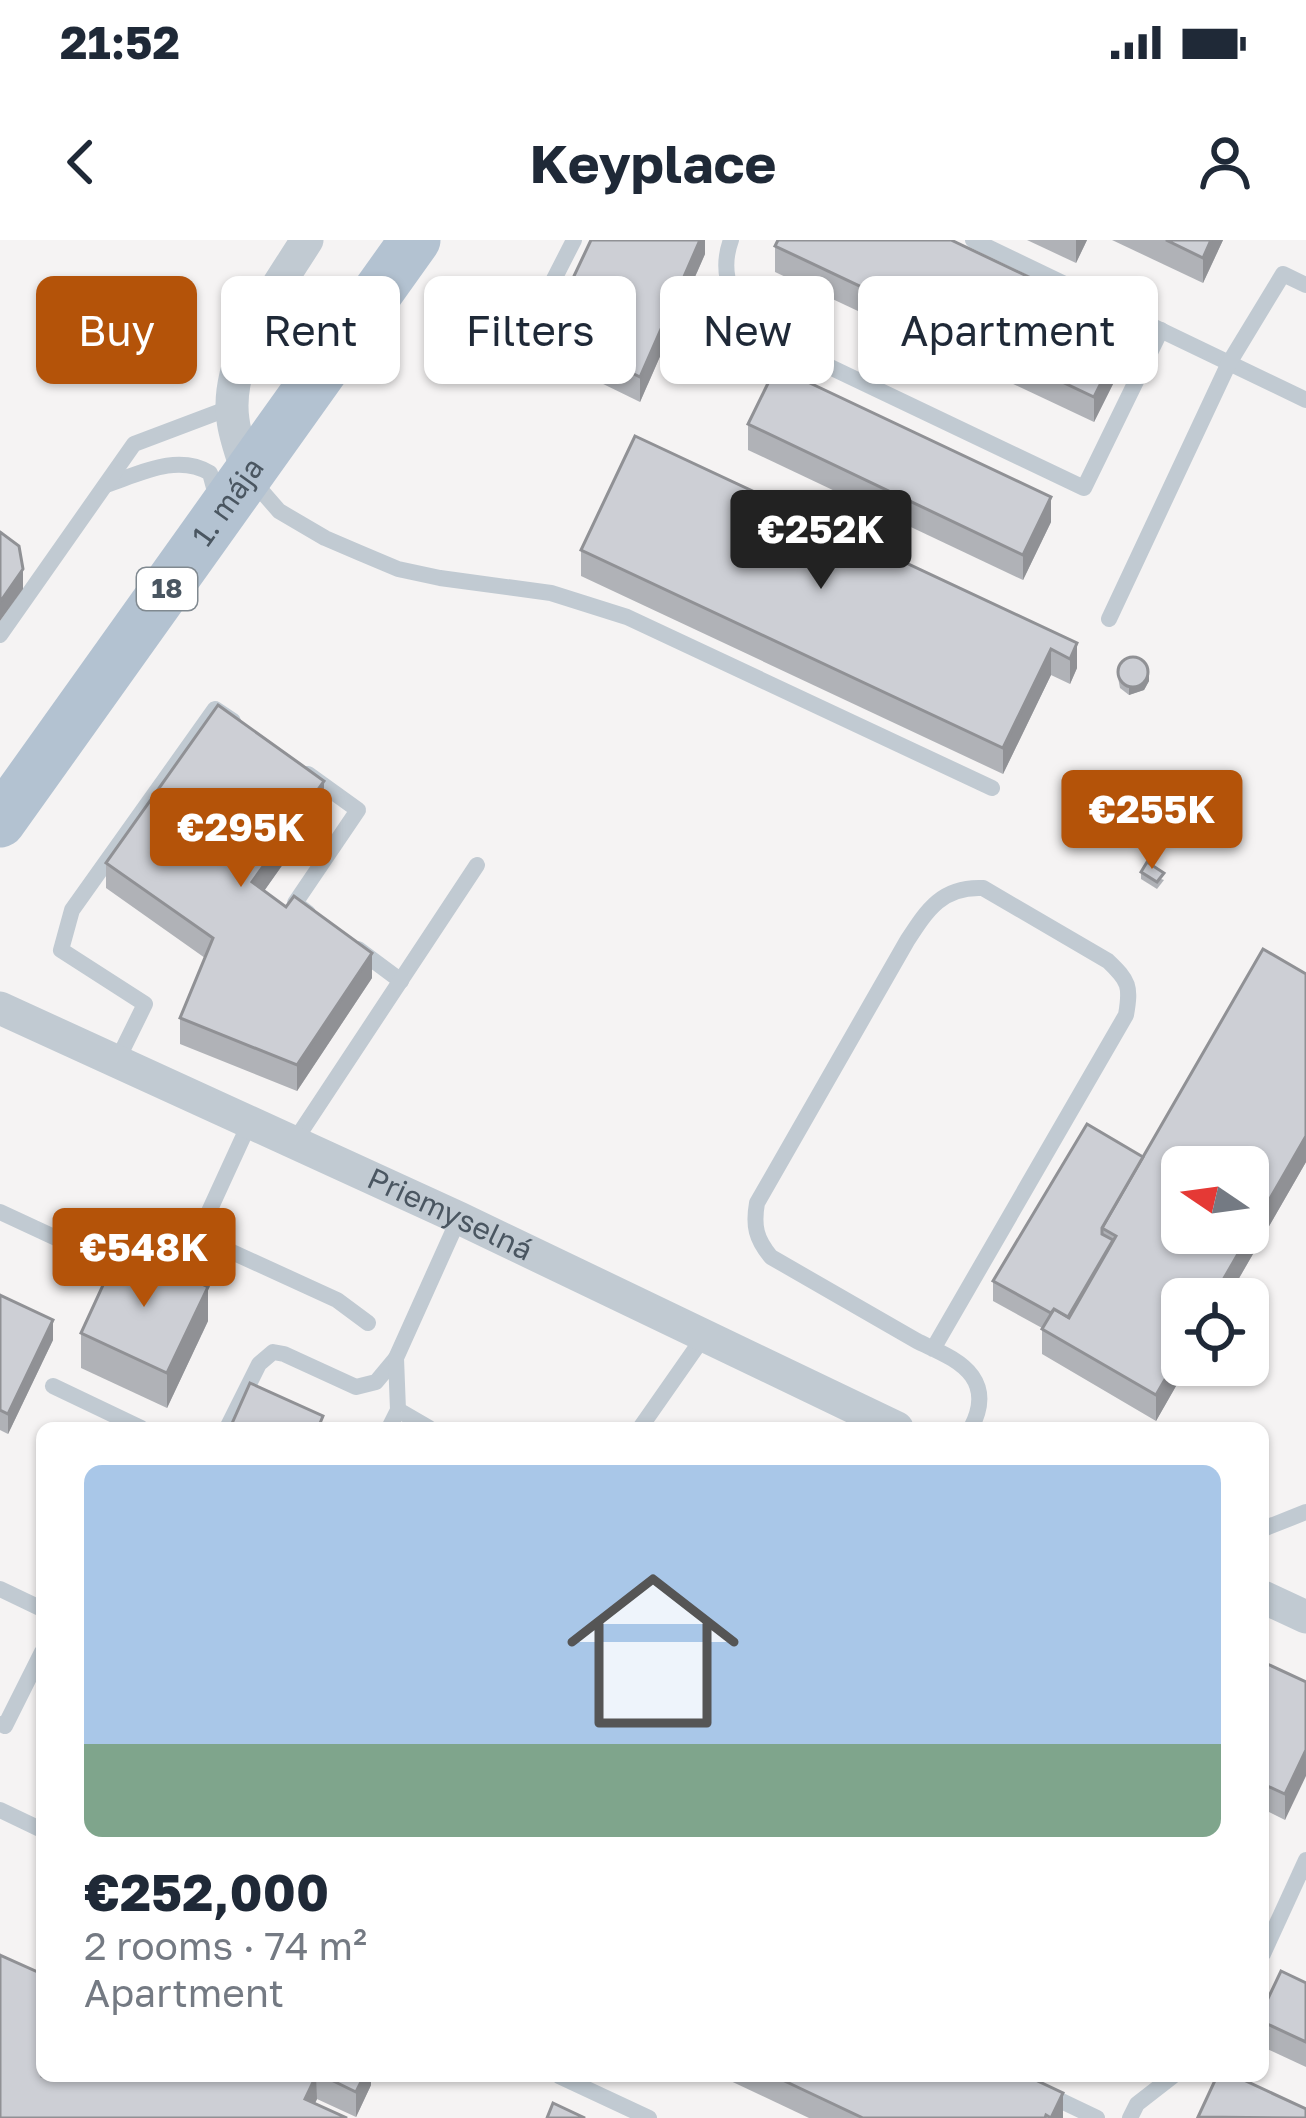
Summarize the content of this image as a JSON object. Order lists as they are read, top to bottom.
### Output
{
  "streets": {
    "main road": ["1. mája", "18"],
    "street": ["Priemyselná"]
  },
  "north": "left",
  "page": {
    "status": "21:52",
    "header": "Keyplace",
    "chip": [
      "Buy",
      "Rent",
      "Filters",
      "New",
      "Apartment"
    ],
    "price": [
      "€252K",
      "€255K",
      "€295K",
      "€548K"
    ],
    "list": [
      {
        "name": "€252,000",
        "note": "2 rooms · 74 m² · Apartment"
      }
    ]
  }
}
